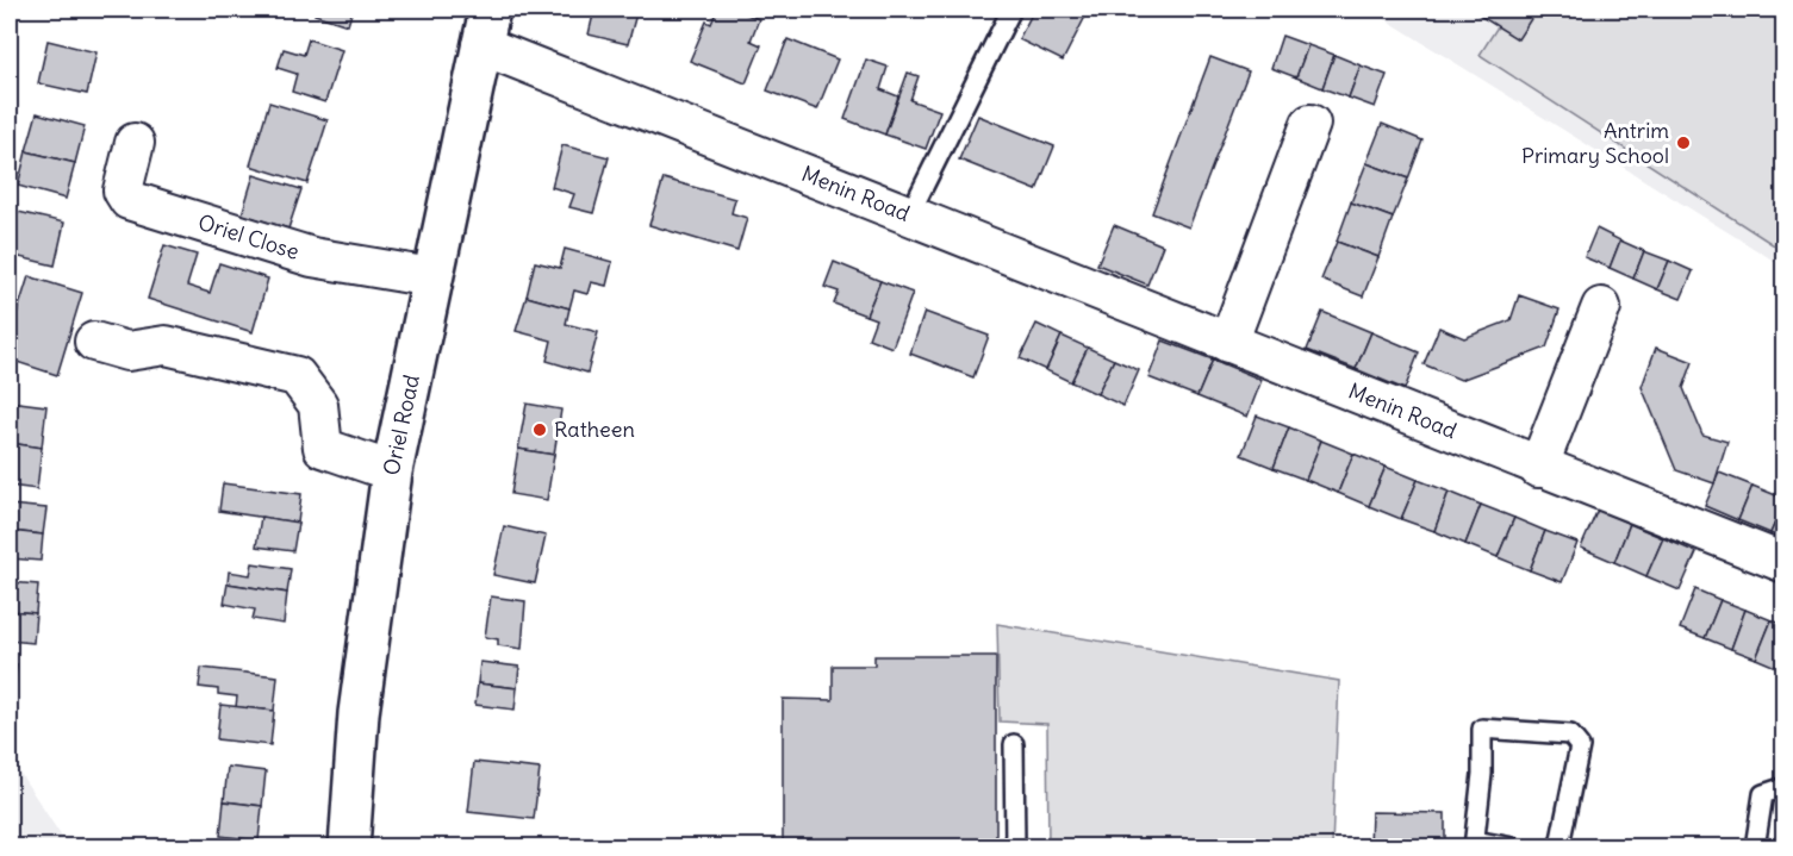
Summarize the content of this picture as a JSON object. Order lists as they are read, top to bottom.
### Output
{
  "streets": {
    "street": ["Menin Road", "Oriel Close", "Oriel Road"]
  },
  "crossings": [
    ["Menin Road", "Oriel Road"],
    ["Oriel Close", "Oriel Road"]
  ],
  "places": ["Antrim Primary School", "Ratheen"]
}
